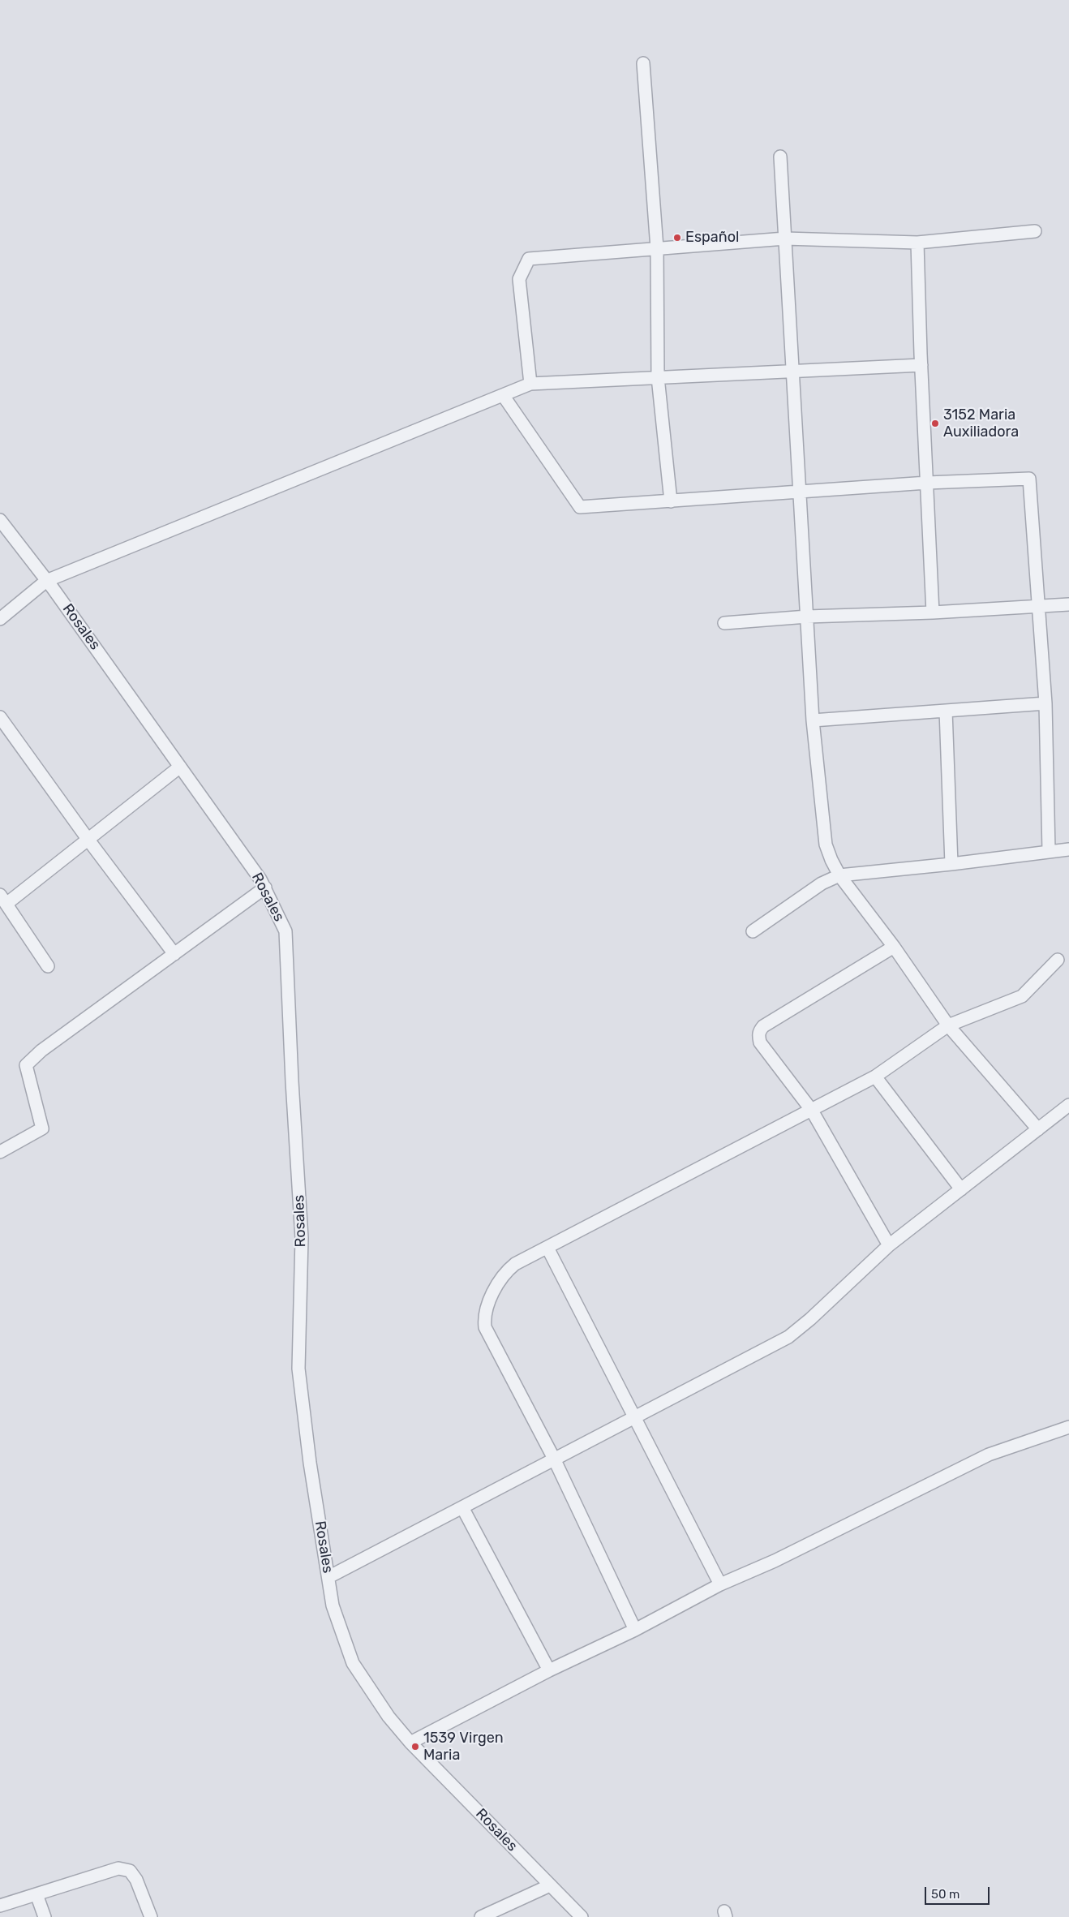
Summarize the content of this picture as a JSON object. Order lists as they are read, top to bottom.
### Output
{
  "streets": {
    "street": ["Rosales"]
  },
  "places": ["Español", "3152 Maria Auxiliadora", "1539 Virgen Maria"],
  "scale_bar": "50 m"
}
